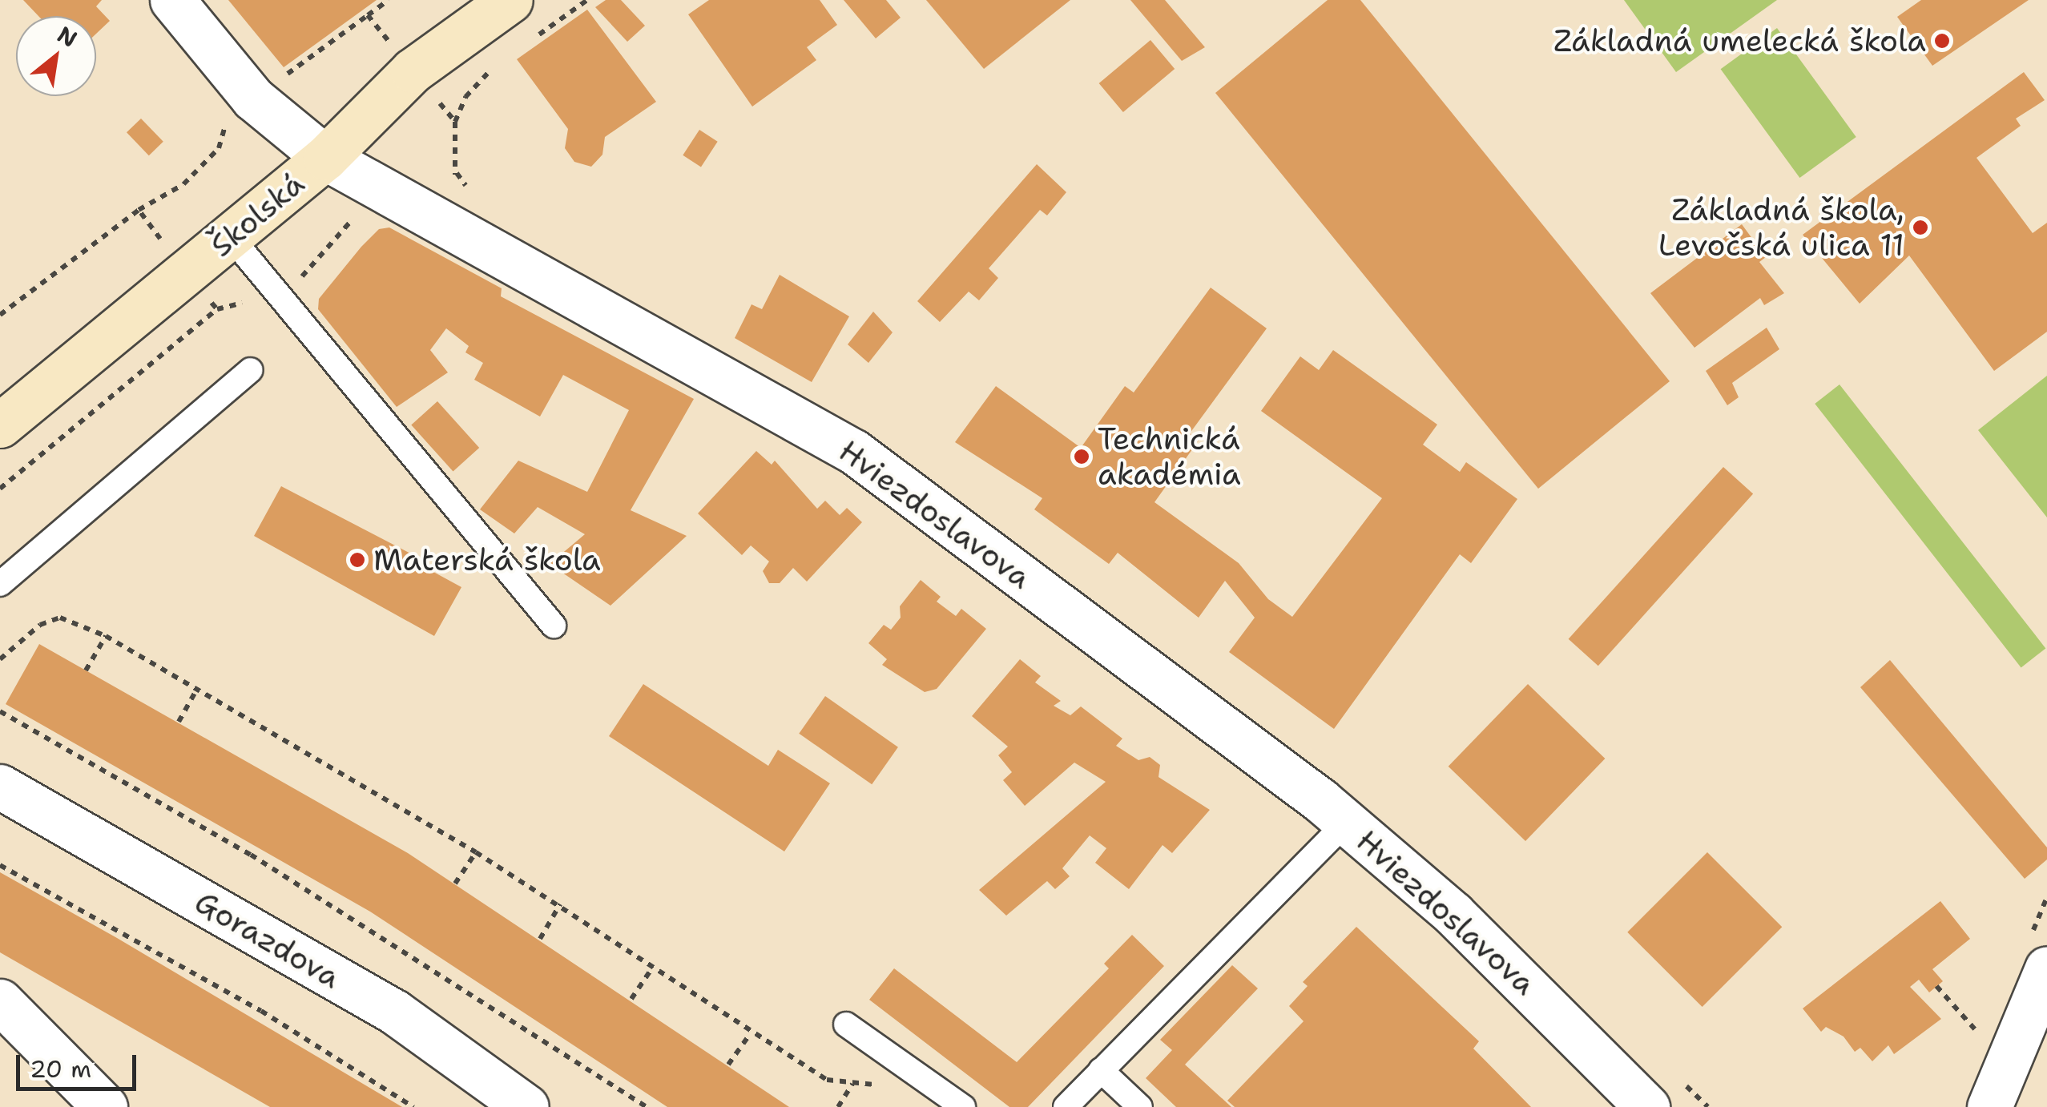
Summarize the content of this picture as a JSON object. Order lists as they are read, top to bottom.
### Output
{
  "streets": {
    "main road": ["Školská"],
    "street": ["Hviezdoslavova", "Gorazdova"]
  },
  "crossings": [
    ["Školská", "Hviezdoslavova"]
  ],
  "places": [
    "Základná umelecká škola",
    "Základná škola, Levočská ulica 11",
    "Technická akadémia",
    "Materská škola"
  ],
  "scale_bar": "20 m",
  "north": "top right"
}
